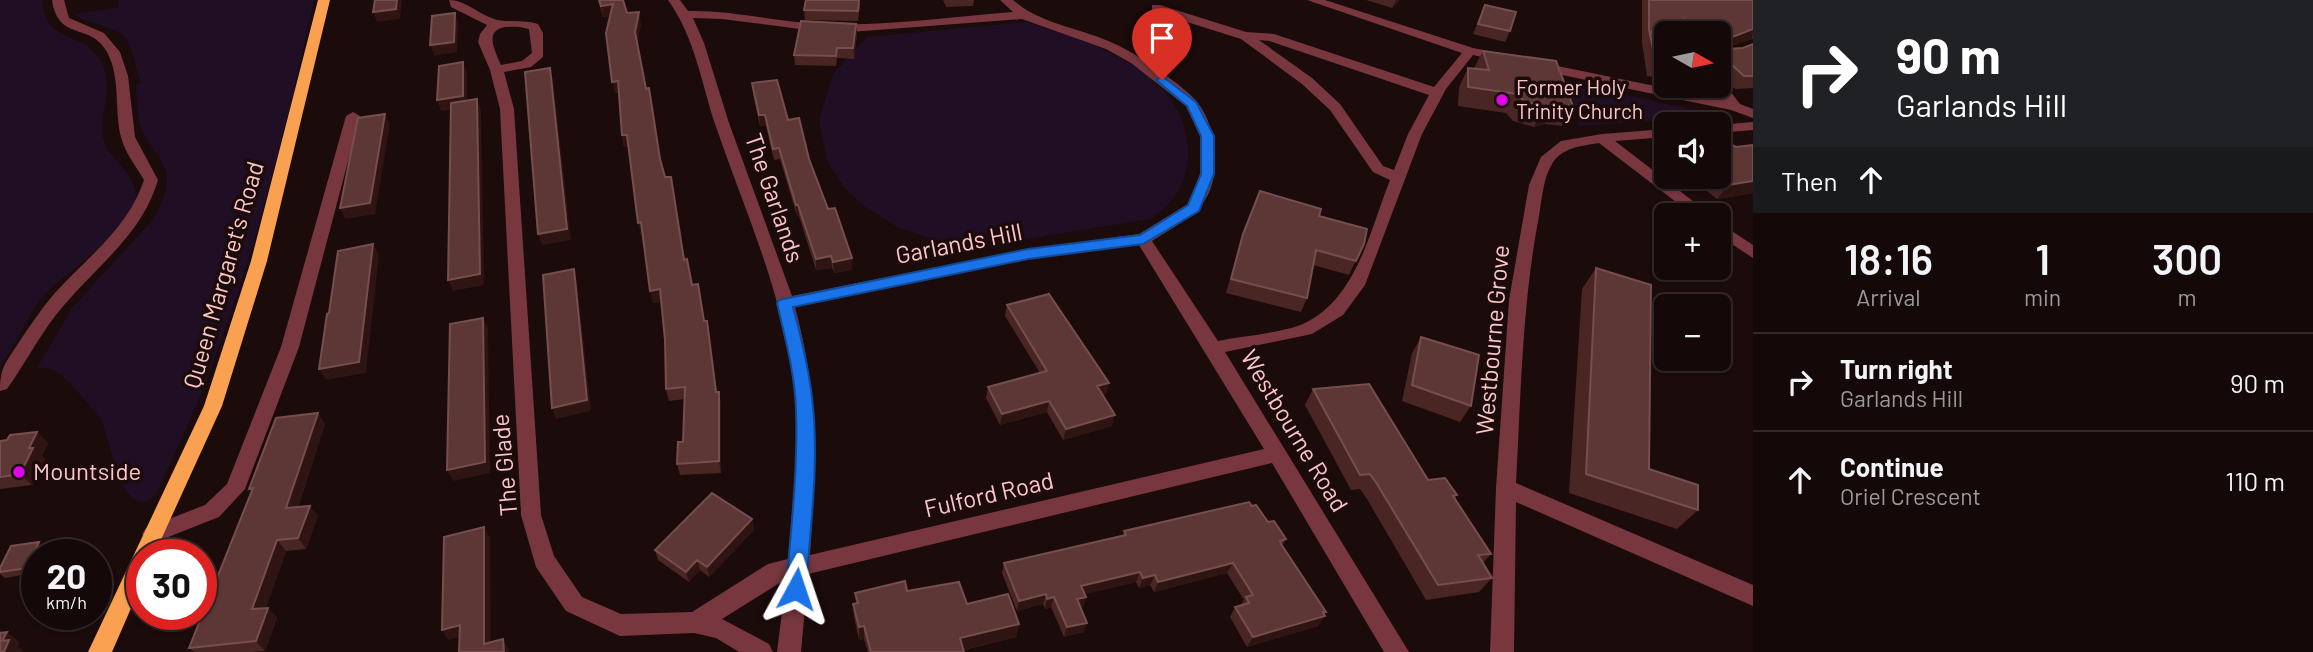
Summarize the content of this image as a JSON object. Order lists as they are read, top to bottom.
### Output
{
  "streets": {
    "main road": ["Queen Margaret's Road"],
    "street": [
      "The Garlands",
      "Garlands Hill",
      "Westbourne Grove",
      "Westbourne Road",
      "The Glade",
      "Fulford Road"
    ]
  },
  "crossings": [
    ["The Garlands", "Garlands Hill"],
    ["The Garlands", "The Glade"],
    ["The Garlands", "Fulford Road"],
    ["Garlands Hill", "Westbourne Road"],
    ["Westbourne Road", "Fulford Road"],
    ["The Glade", "Fulford Road"]
  ],
  "places": ["Former Holy Trinity Church", "Mountside"],
  "north": "right",
  "page": {
    "turn": ["90 m", "Garlands Hill"],
    "map_buttons": ["+", "−"],
    "then": "Then",
    "eta": [
      "18:16",
      "Arrival",
      "1",
      "min",
      "300",
      "m"
    ],
    "list": [
      {
        "name": "Turn right",
        "note": "Garlands Hill",
        "value": "90 m"
      },
      {
        "name": "Continue",
        "note": "Oriel Crescent",
        "value": "110 m"
      }
    ],
    "speed": "20 km/h",
    "limit": "30"
  }
}
